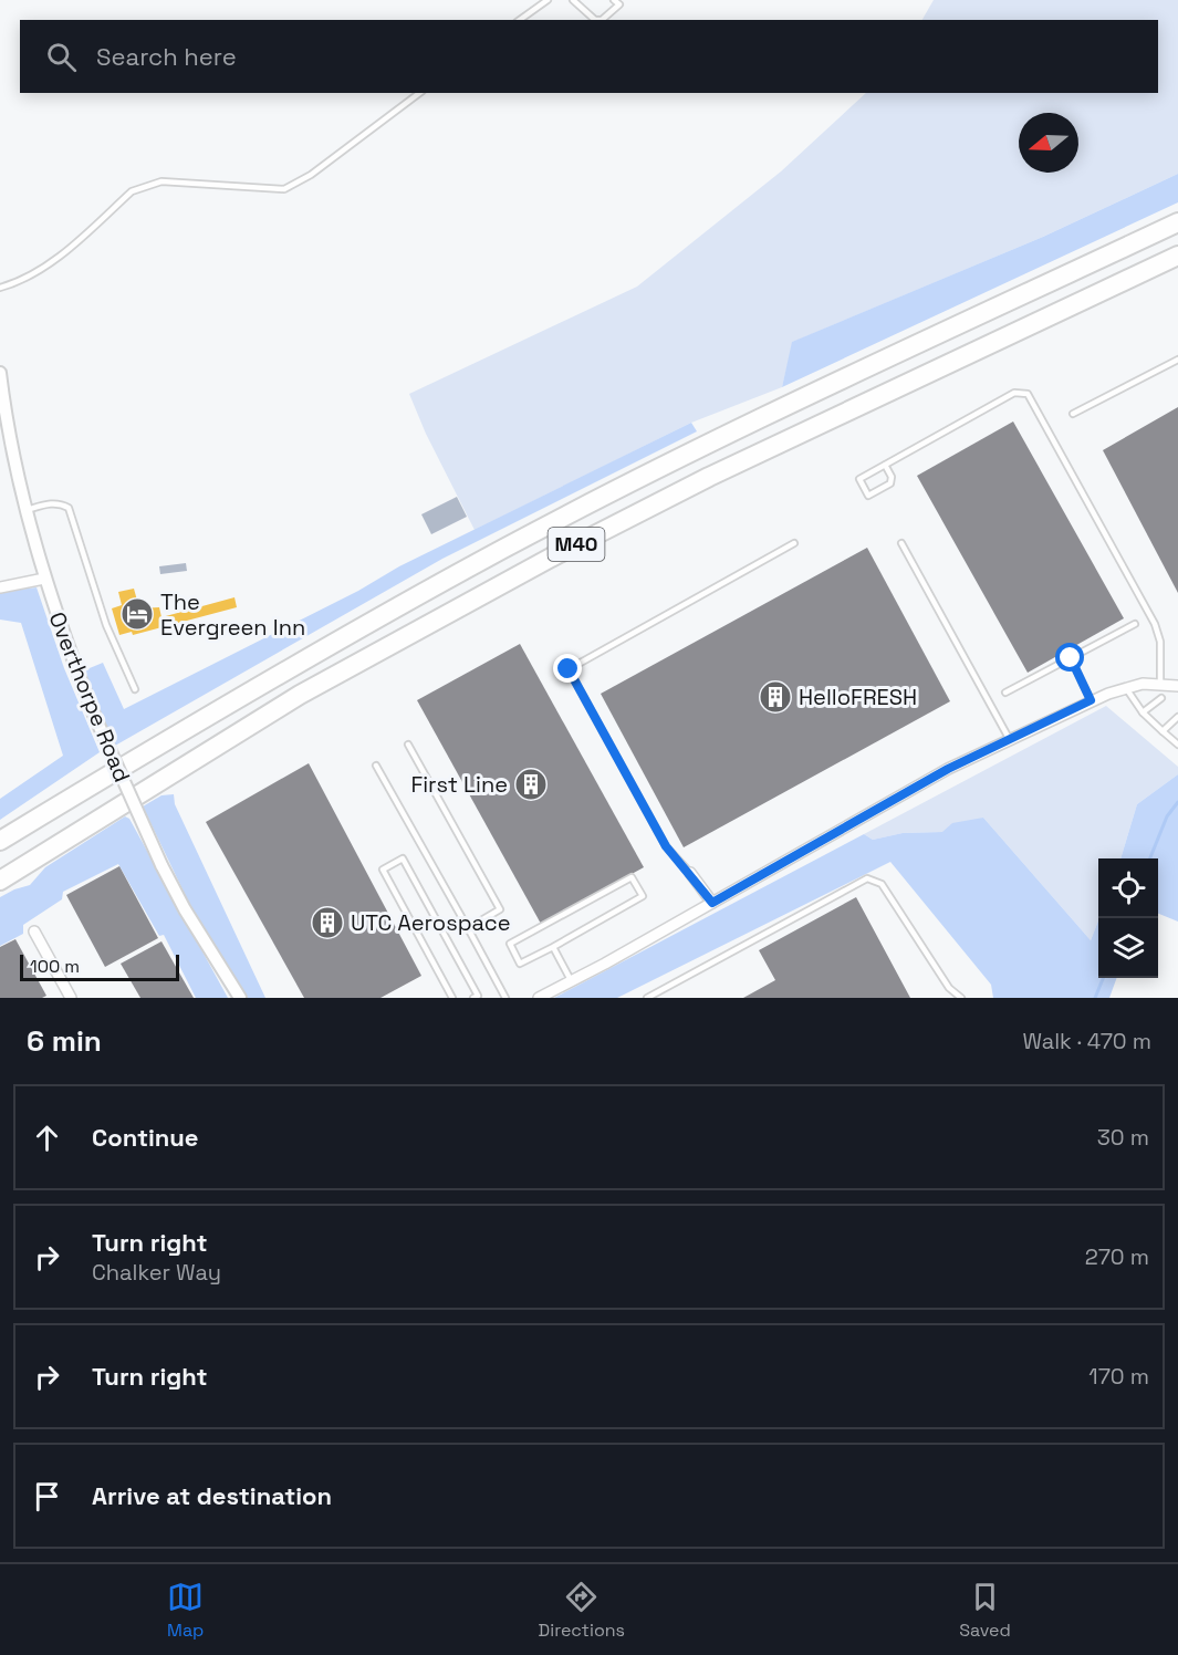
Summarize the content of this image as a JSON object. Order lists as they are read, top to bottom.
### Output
{
  "streets": {
    "highway": ["M40"],
    "street": ["Overthorpe Road"]
  },
  "places": {
    "hotel": ["The Evergreen Inn"],
    "building": ["HelloFRESH", "First Line", "UTC Aerospace"]
  },
  "scale_bar": "100 m",
  "north": "left",
  "page": {
    "search": "Search here",
    "scale": "100 m",
    "heading": ["6 min", "Walk · 470 m"],
    "list": [
      ["Continue", "30 m"],
      ["Turn right", "Chalker Way", "270 m"],
      ["Turn right", "170 m"],
      "Arrive at destination"
    ],
    "nav": ["Map", "Directions", "Saved"]
  }
}
